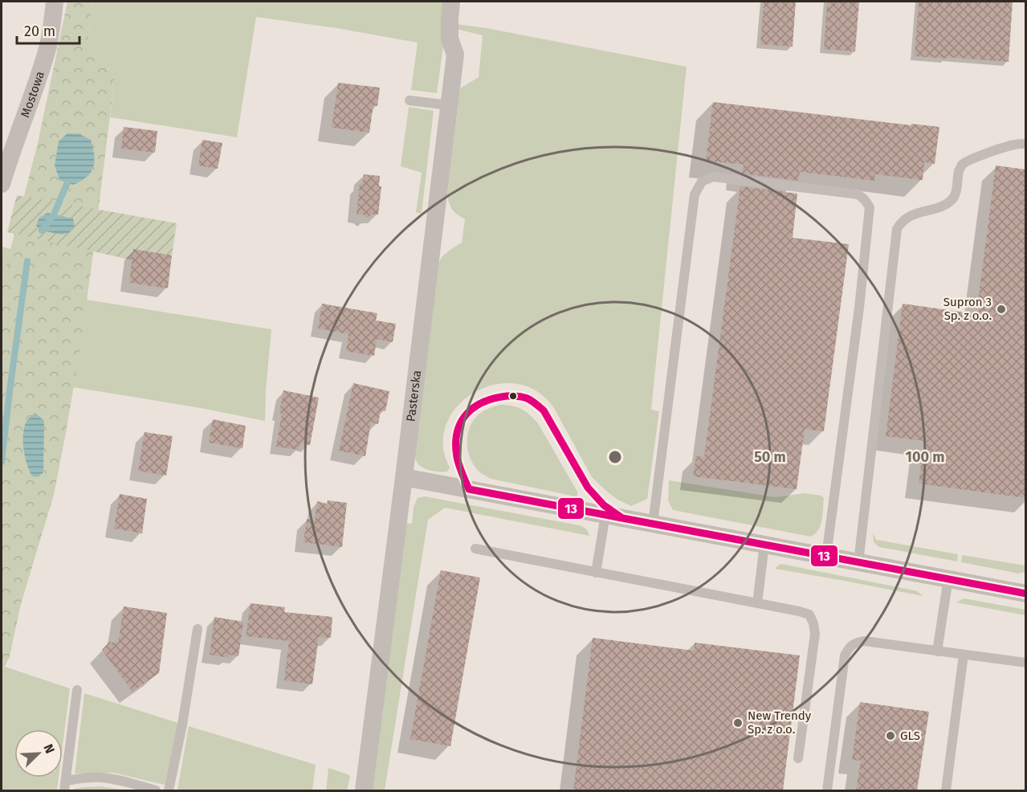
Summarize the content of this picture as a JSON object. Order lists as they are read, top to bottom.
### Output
{
  "streets": {
    "street": ["Mostowa", "Pasterska"]
  },
  "places": ["Supron 3 Sp. z o.o.", "New Trendy Sp. z o.o.", "GLS"],
  "lines": ["transit line 13"],
  "scale_bar": "20 m",
  "north": "top right",
  "rings": ["50 m", "100 m"]
}
